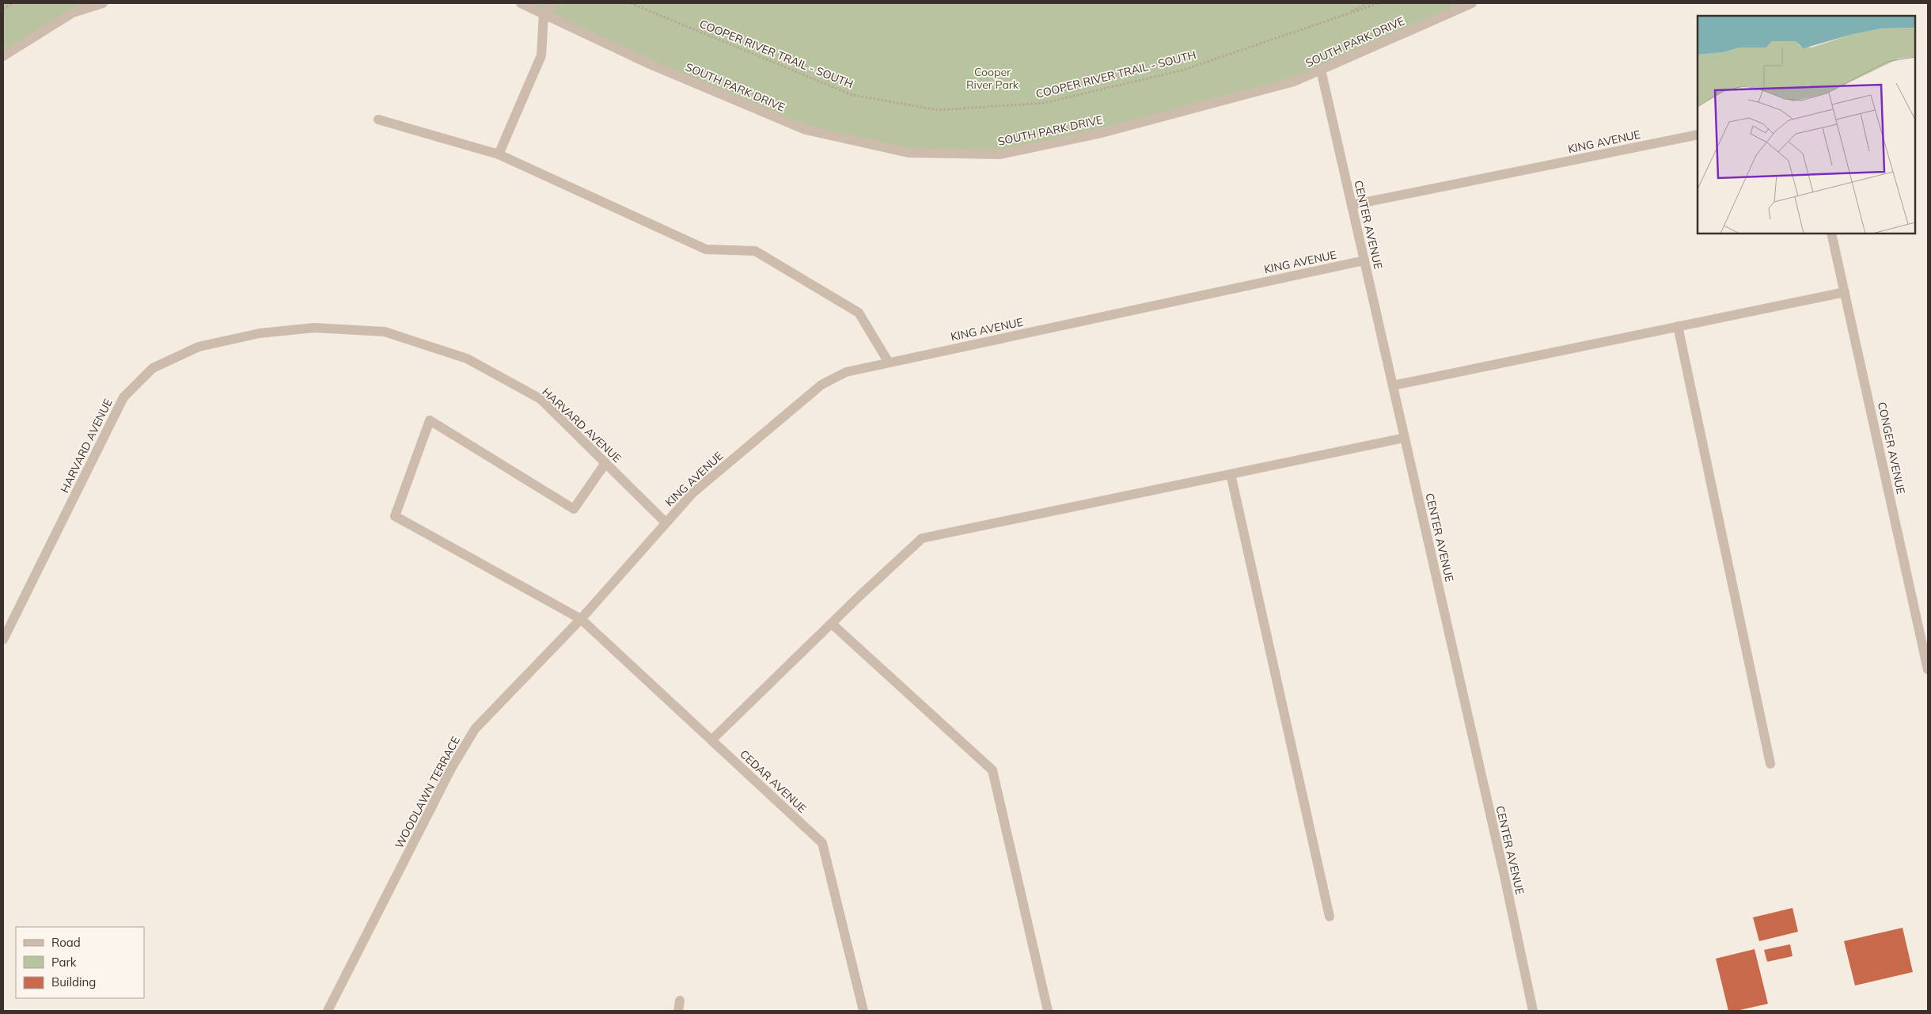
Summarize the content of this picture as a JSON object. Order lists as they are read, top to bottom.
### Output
{
  "streets": {
    "street": [
      "SOUTH PARK DRIVE",
      "KING AVENUE",
      "CENTER AVENUE",
      "HARVARD AVENUE",
      "CONGER AVENUE",
      "CEDAR AVENUE",
      "WOODLAWN TERRACE"
    ],
    "path": ["COOPER RIVER TRAIL - SOUTH"]
  },
  "crossings": [
    ["SOUTH PARK DRIVE", "CENTER AVENUE"],
    ["KING AVENUE", "CENTER AVENUE"],
    ["KING AVENUE", "HARVARD AVENUE"],
    ["KING AVENUE", "WOODLAWN TERRACE"],
    ["HARVARD AVENUE", "CEDAR AVENUE"],
    ["HARVARD AVENUE", "WOODLAWN TERRACE"],
    ["CEDAR AVENUE", "WOODLAWN TERRACE"]
  ],
  "parks": ["Cooper River Park"],
  "legend": ["Road", "Park", "Building"]
}
